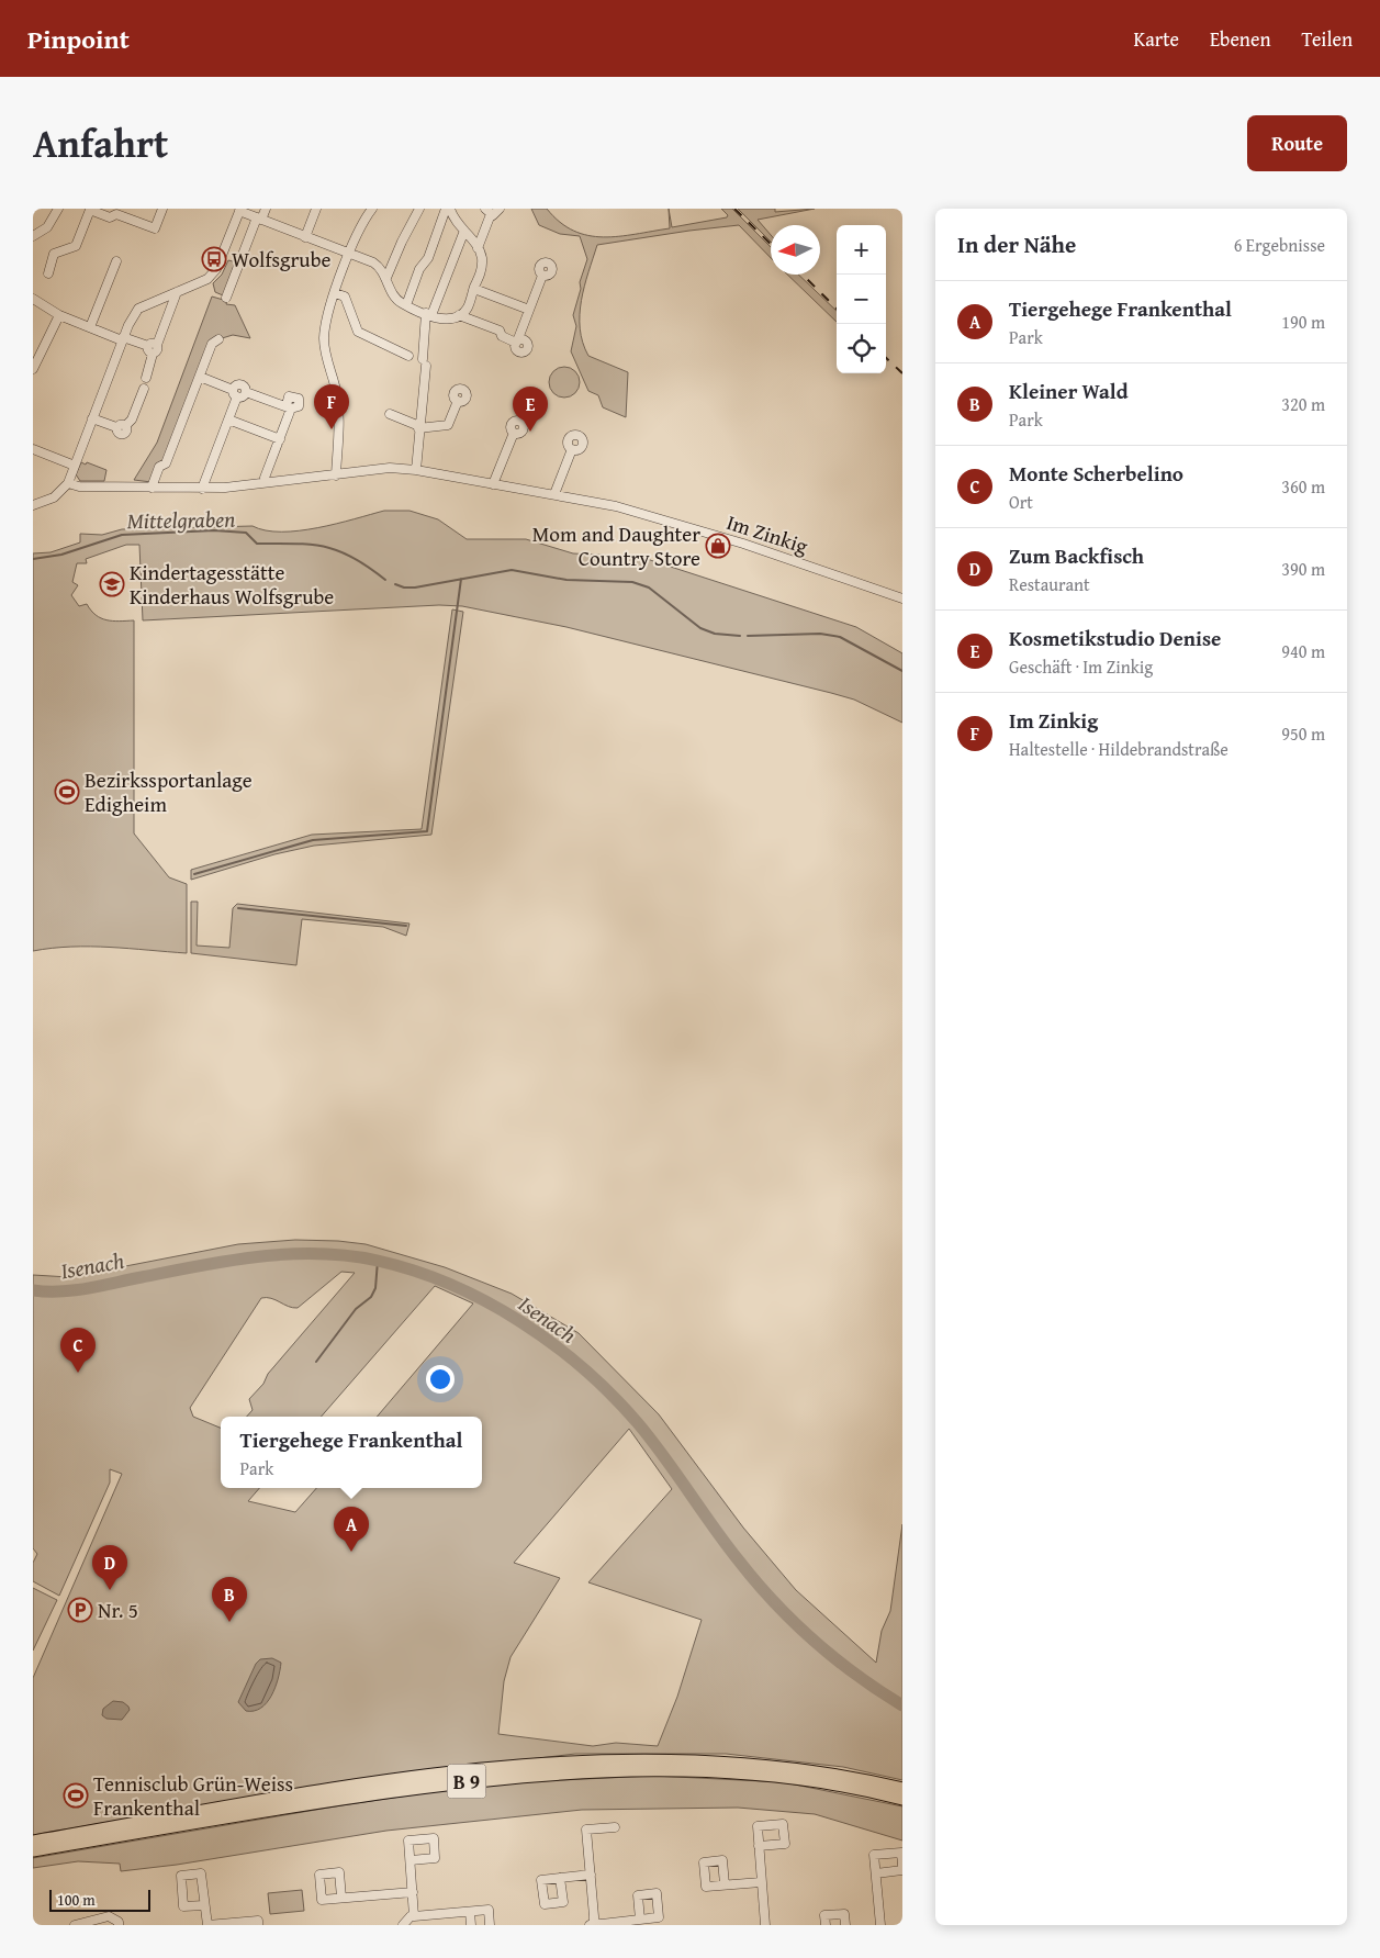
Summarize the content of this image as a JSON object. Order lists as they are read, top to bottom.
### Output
{
  "streets": {
    "highway": ["B 9"],
    "street": ["Im Zinkig"]
  },
  "water": ["Mittelgraben", "Isenach"],
  "places": {
    "bus stop": ["Wolfsgrube"],
    "shop": ["Mom and Daughter Country Store"],
    "school or university": ["Kindertagesstätte Kinderhaus Wolfsgrube"],
    "sports": ["Bezirkssportanlage Edigheim", "Tennisclub Grün-Weiss Frankenthal"],
    "parking": ["Nr. 5"]
  },
  "scale_bar": "100 m",
  "north": "left",
  "page": {
    "header": "Pinpoint",
    "nav": ["Karte", "Ebenen", "Teilen"],
    "title": "Anfahrt",
    "buttons": "Route",
    "heading": ["In der Nähe", "6 Ergebnisse"],
    "map_buttons": ["+", "−"],
    "list": [
      {
        "mark": "A",
        "name": "Tiergehege Frankenthal",
        "note": "Park",
        "value": "190 m"
      },
      {
        "mark": "B",
        "name": "Kleiner Wald",
        "note": "Park",
        "value": "320 m"
      },
      {
        "mark": "C",
        "name": "Monte Scherbelino",
        "note": "Ort",
        "value": "360 m"
      },
      {
        "mark": "D",
        "name": "Zum Backfisch",
        "note": "Restaurant",
        "value": "390 m"
      },
      {
        "mark": "E",
        "name": "Kosmetikstudio Denise",
        "note": "Geschäft · Im Zinkig",
        "value": "940 m"
      },
      {
        "mark": "F",
        "name": "Im Zinkig",
        "note": "Haltestelle · Hildebrandstraße",
        "value": "950 m"
      }
    ],
    "pins": [
      "F",
      "E",
      "C",
      "A",
      "D",
      "B"
    ],
    "popup": ["Tiergehege Frankenthal", "Park"],
    "scale": "100 m"
  }
}
